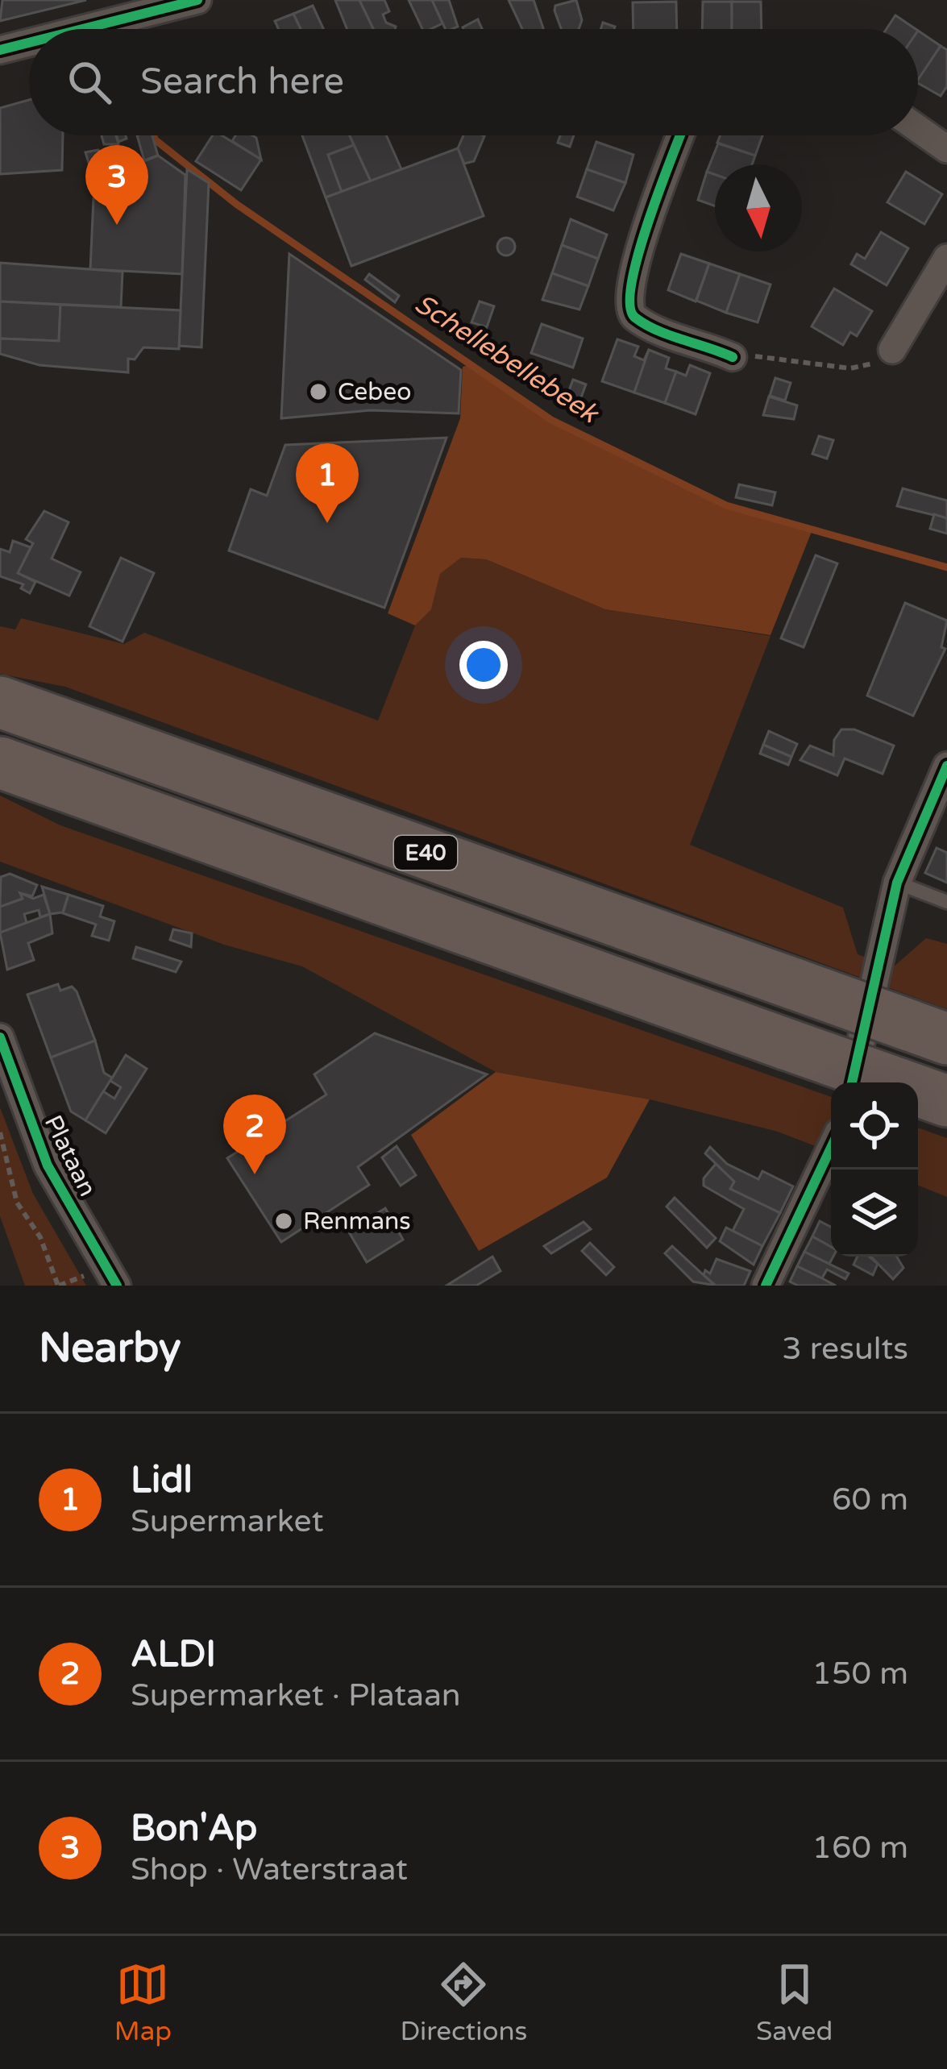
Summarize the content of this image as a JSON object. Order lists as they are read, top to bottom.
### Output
{
  "streets": {
    "highway": ["E40"],
    "street": ["Plataan"]
  },
  "water": ["Schellebellebeek"],
  "places": ["Cebeo", "Renmans"],
  "north": "bottom",
  "page": {
    "search": "Search here",
    "pins": ["3", "1", "2"],
    "heading": ["Nearby", "3 results"],
    "list": [
      {
        "mark": "1",
        "name": "Lidl",
        "note": "Supermarket",
        "value": "60 m"
      },
      {
        "mark": "2",
        "name": "ALDI",
        "note": "Supermarket · Plataan",
        "value": "150 m"
      },
      {
        "mark": "3",
        "name": "Bon'Ap",
        "note": "Shop · Waterstraat",
        "value": "160 m"
      }
    ],
    "nav": ["Map", "Directions", "Saved"]
  }
}
